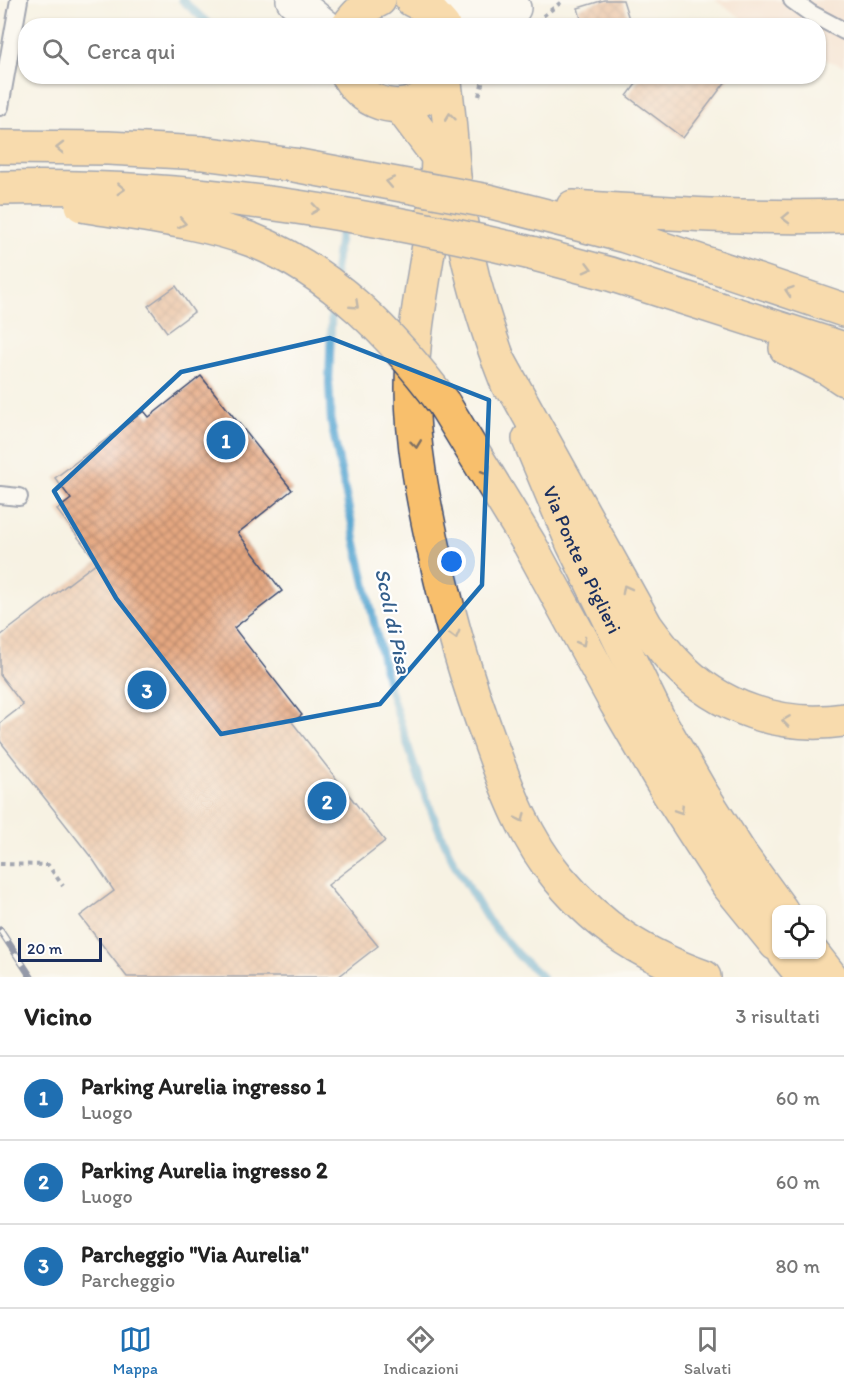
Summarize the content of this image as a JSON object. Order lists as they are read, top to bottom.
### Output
{
  "streets": {
    "main road": ["Via Ponte a Piglieri"]
  },
  "water": ["Scoli di Pisa"],
  "scale_bar": "20 m",
  "page": {
    "search": "Cerca qui",
    "pins": ["1", "3", "2"],
    "scale": "20 m",
    "heading": ["Vicino", "3 risultati"],
    "list": [
      {
        "mark": "1",
        "name": "Parking Aurelia ingresso 1",
        "note": "Luogo",
        "value": "60 m"
      },
      {
        "mark": "2",
        "name": "Parking Aurelia ingresso 2",
        "note": "Luogo",
        "value": "60 m"
      },
      {
        "mark": "3",
        "name": "Parcheggio \"Via Aurelia\"",
        "note": "Parcheggio",
        "value": "80 m"
      }
    ],
    "nav": ["Mappa", "Indicazioni", "Salvati"]
  }
}
